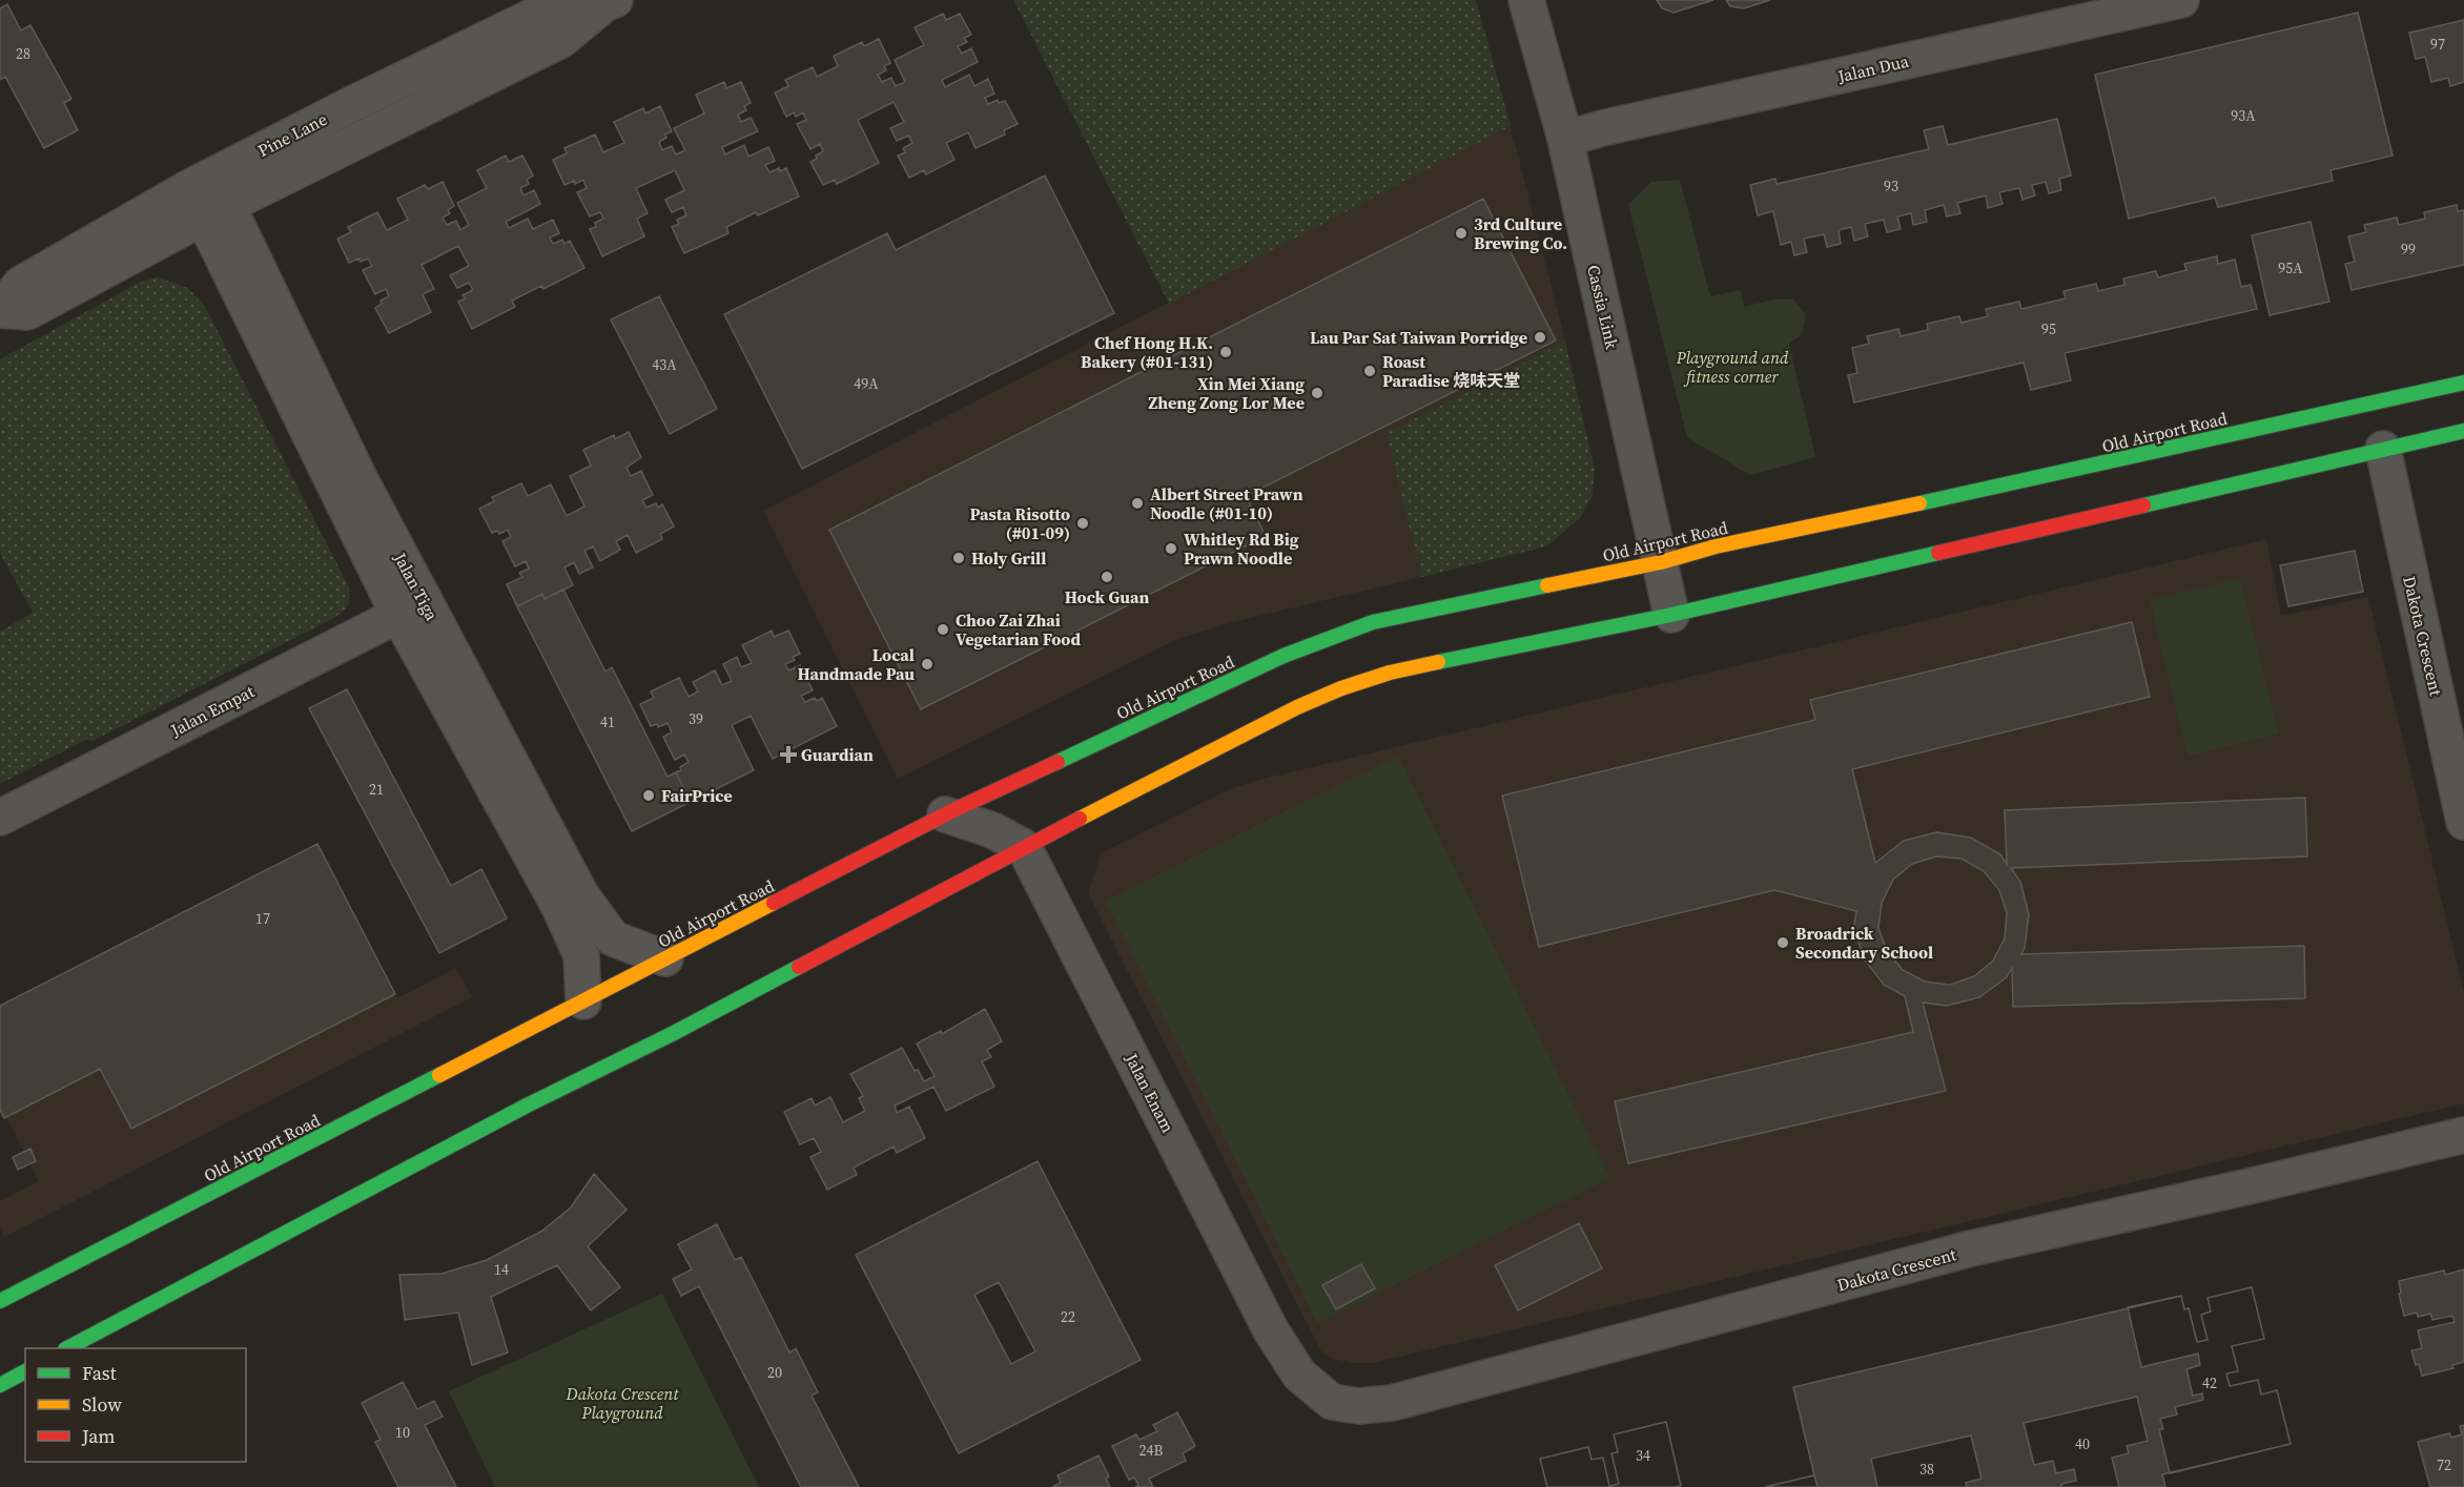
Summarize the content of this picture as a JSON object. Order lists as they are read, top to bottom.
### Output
{
  "streets": {
    "main road": ["Old Airport Road"],
    "street": [
      "Jalan Dua",
      "Pine Lane",
      "Cassia Link",
      "Jalan Tiga",
      "Dakota Crescent",
      "Jalan Empat",
      "Jalan Enam"
    ]
  },
  "crossings": [
    ["Jalan Dua", "Cassia Link"],
    ["Pine Lane", "Jalan Tiga"],
    ["Cassia Link", "Old Airport Road"],
    ["Old Airport Road", "Jalan Tiga"],
    ["Jalan Tiga", "Jalan Empat"],
    ["Dakota Crescent", "Jalan Enam"]
  ],
  "parks": ["Playground and fitness corner", "Dakota Crescent Playground"],
  "places": {
    "other": [
      "3rd Culture Brewing Co.",
      "Lau Par Sat Taiwan Porridge",
      "Chef Hong H.K. Bakery (#01-131)",
      "Roast Paradise 烧味天堂",
      "Xin Mei Xiang Zheng Zong Lor Mee",
      "Albert Street Prawn Noodle (#01-10)",
      "Pasta Risotto (#01-09)",
      "Whitley Rd Big Prawn Noodle",
      "Holy Grill",
      "Hock Guan",
      "Choo Zai Zhai Vegetarian Food",
      "Local Handmade Pau",
      "FairPrice",
      "Broadrick Secondary School"
    ],
    "health": ["Guardian"]
  },
  "house_numbers": [
    "97",
    "28",
    "93A",
    "93",
    "99",
    "95A",
    "95",
    "43A",
    "49A",
    "39",
    "41",
    "21",
    "17",
    "14",
    "22",
    "20",
    "42",
    "10",
    "40",
    "24B",
    "34",
    "72",
    "38"
  ],
  "legend": ["Fast", "Slow", "Jam"]
}
